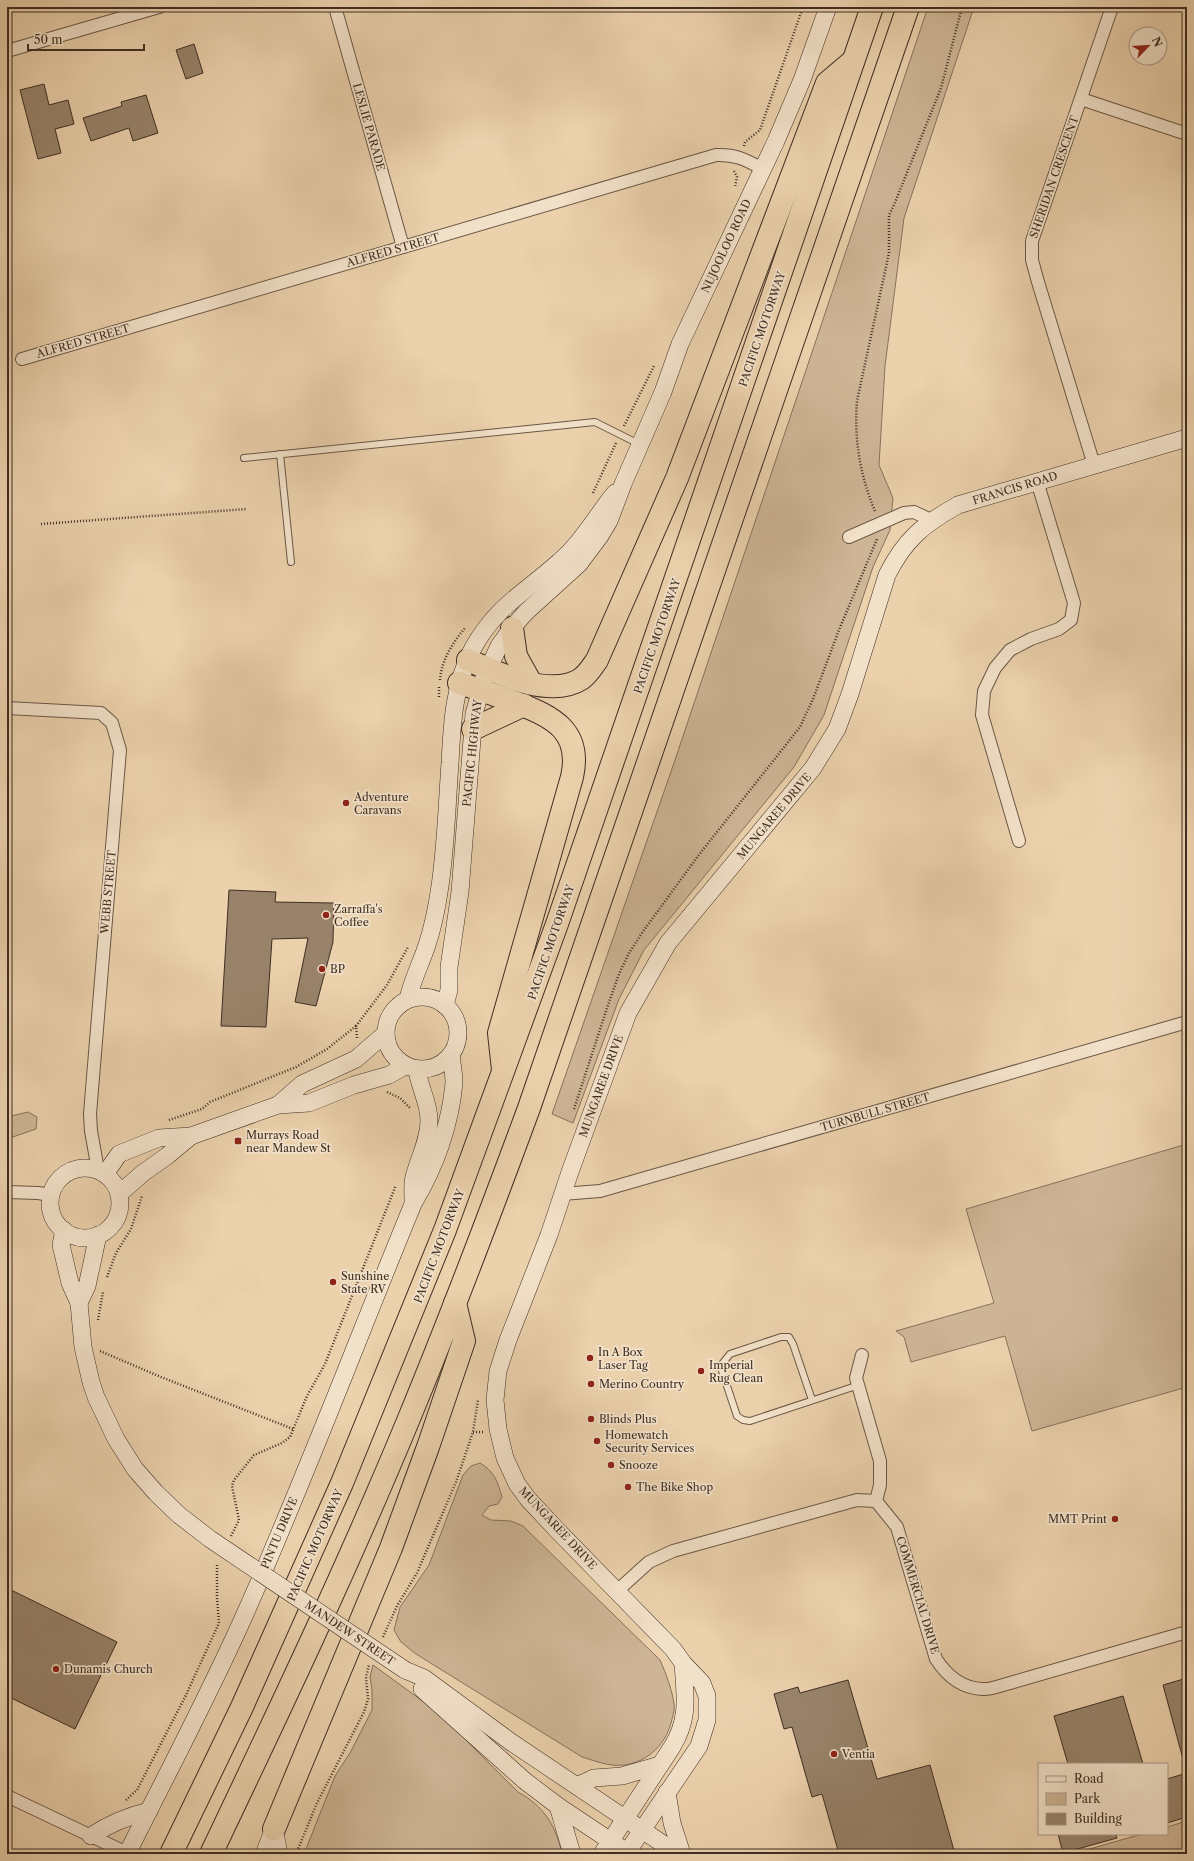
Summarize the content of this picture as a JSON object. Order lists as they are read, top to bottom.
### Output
{
  "streets": {
    "highway": ["PACIFIC MOTORWAY"],
    "street": [
      "LESLIE PARADE",
      "SHERIDAN CRESCENT",
      "NUJOOLOO ROAD",
      "ALFRED STREET",
      "FRANCIS ROAD",
      "PACIFIC HIGHWAY",
      "MUNGAREE DRIVE",
      "WEBB STREET",
      "TURNBULL STREET",
      "PINTU DRIVE",
      "COMMERCIAL DRIVE",
      "MANDEW STREET"
    ]
  },
  "crossings": [
    ["LESLIE PARADE", "ALFRED STREET"],
    ["SHERIDAN CRESCENT", "FRANCIS ROAD"],
    ["NUJOOLOO ROAD", "ALFRED STREET"],
    ["NUJOOLOO ROAD", "PACIFIC HIGHWAY"],
    ["FRANCIS ROAD", "MUNGAREE DRIVE"],
    ["PACIFIC HIGHWAY", "PINTU DRIVE"],
    ["MUNGAREE DRIVE", "TURNBULL STREET"],
    ["MUNGAREE DRIVE", "MANDEW STREET"],
    ["WEBB STREET", "MANDEW STREET"]
  ],
  "places": {
    "other": [
      "Adventure Caravans",
      "Zarraffa's Coffee",
      "BP",
      "Sunshine State RV",
      "In A Box Laser Tag",
      "Imperial Rug Clean",
      "Merino Country",
      "Blinds Plus",
      "Homewatch Security Services",
      "Snooze",
      "The Bike Shop",
      "MMT Print",
      "Dunamis Church",
      "Ventia"
    ],
    "transit": ["Murrays Road near Mandew St"]
  },
  "legend": ["Road", "Park", "Building"],
  "scale_bar": "50 m",
  "north": "top right"
}
